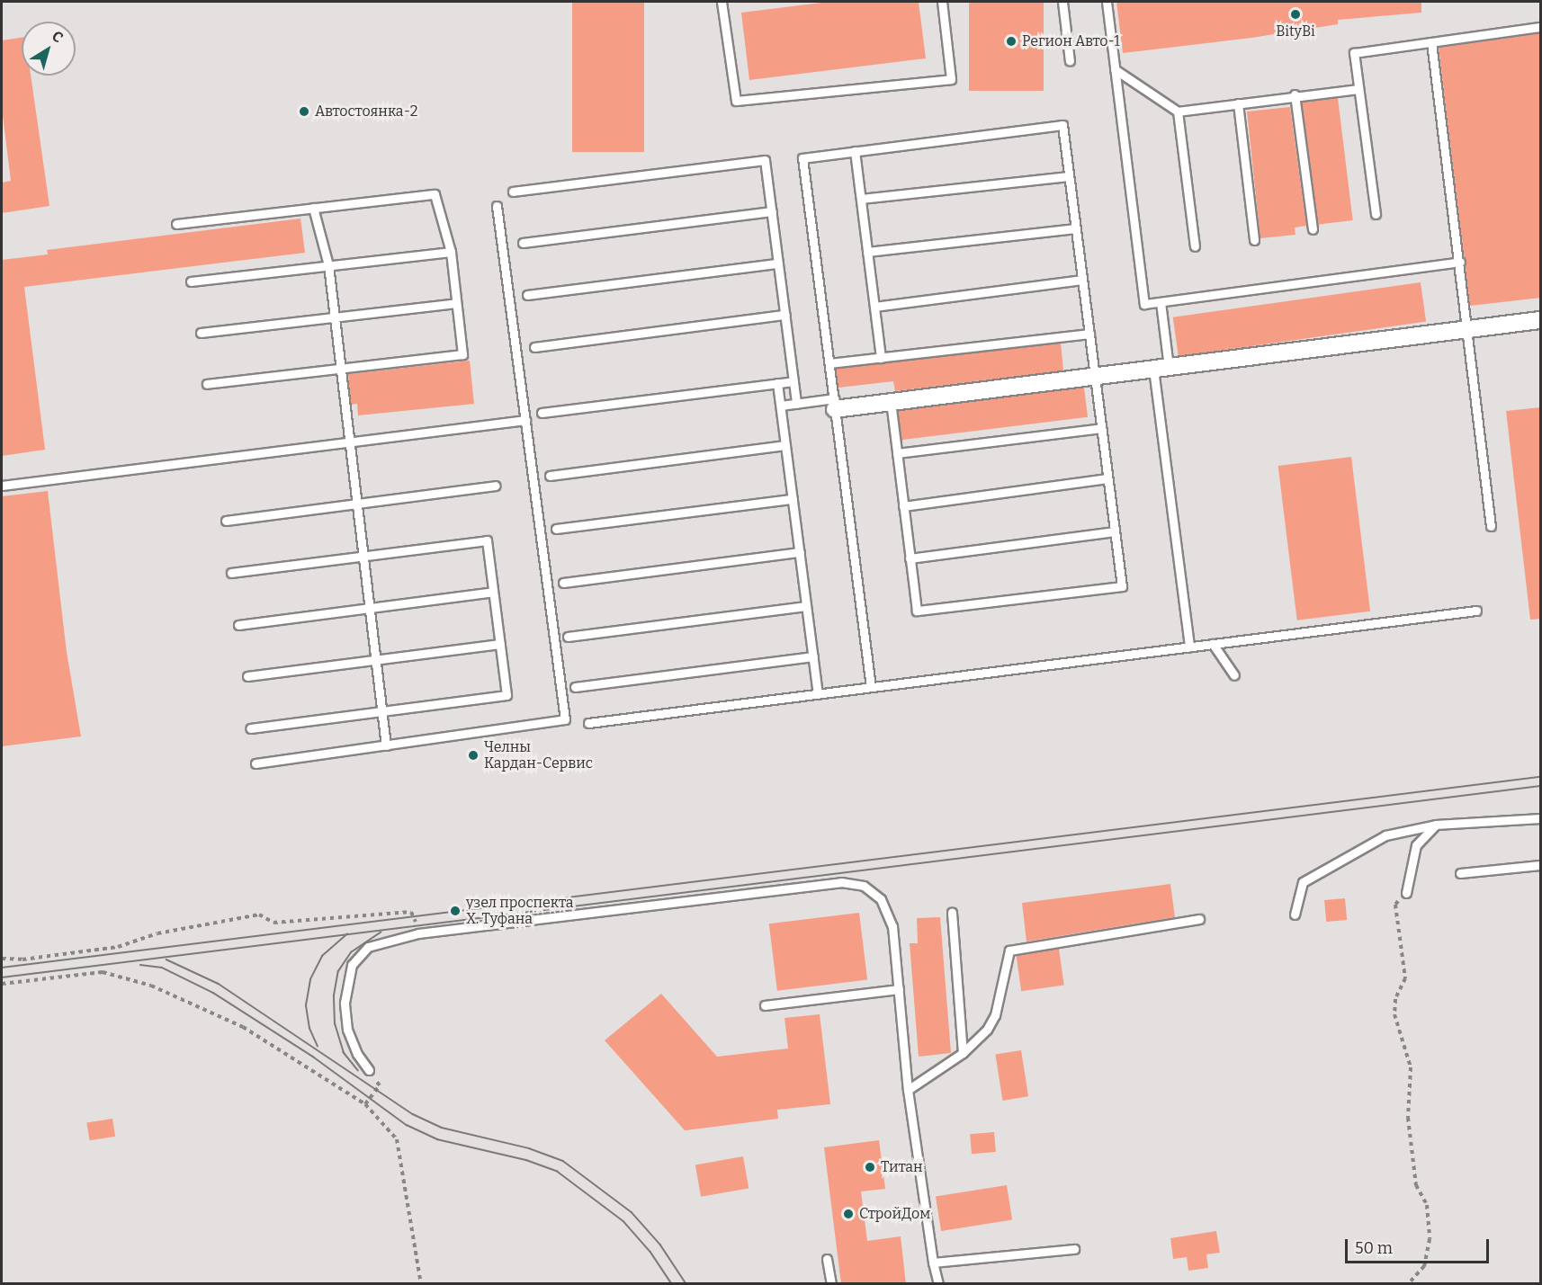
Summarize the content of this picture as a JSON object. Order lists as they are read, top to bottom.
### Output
{
  "places": [
    "BityBi",
    "Регион Авто-1",
    "Автостоянка-2",
    "Челны Кардан-Сервис",
    "узел проспекта Х. Туфана",
    "Титан",
    "СтройДом"
  ],
  "scale_bar": "50 m",
  "north": "top right"
}
